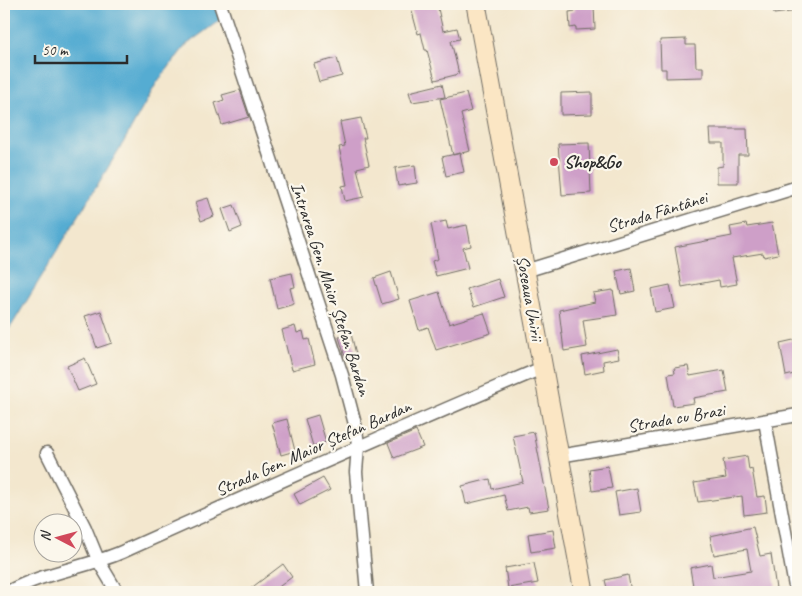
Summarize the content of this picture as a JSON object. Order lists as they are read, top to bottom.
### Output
{
  "streets": {
    "main road": ["Șoseaua Unirii"],
    "street": [
      "Strada Fântânei",
      "Intrarea Gen. Maior Ștefan Bardan",
      "Strada cu Brazi",
      "Strada Gen. Maior Ștefan Bardan"
    ]
  },
  "crossings": [
    ["Strada Fântânei", "Șoseaua Unirii"],
    ["Intrarea Gen. Maior Ștefan Bardan", "Strada Gen. Maior Ștefan Bardan"],
    ["Șoseaua Unirii", "Strada cu Brazi"],
    ["Șoseaua Unirii", "Strada Gen. Maior Ștefan Bardan"]
  ],
  "places": ["Shop&Go"],
  "scale_bar": "50 m",
  "north": "left"
}
